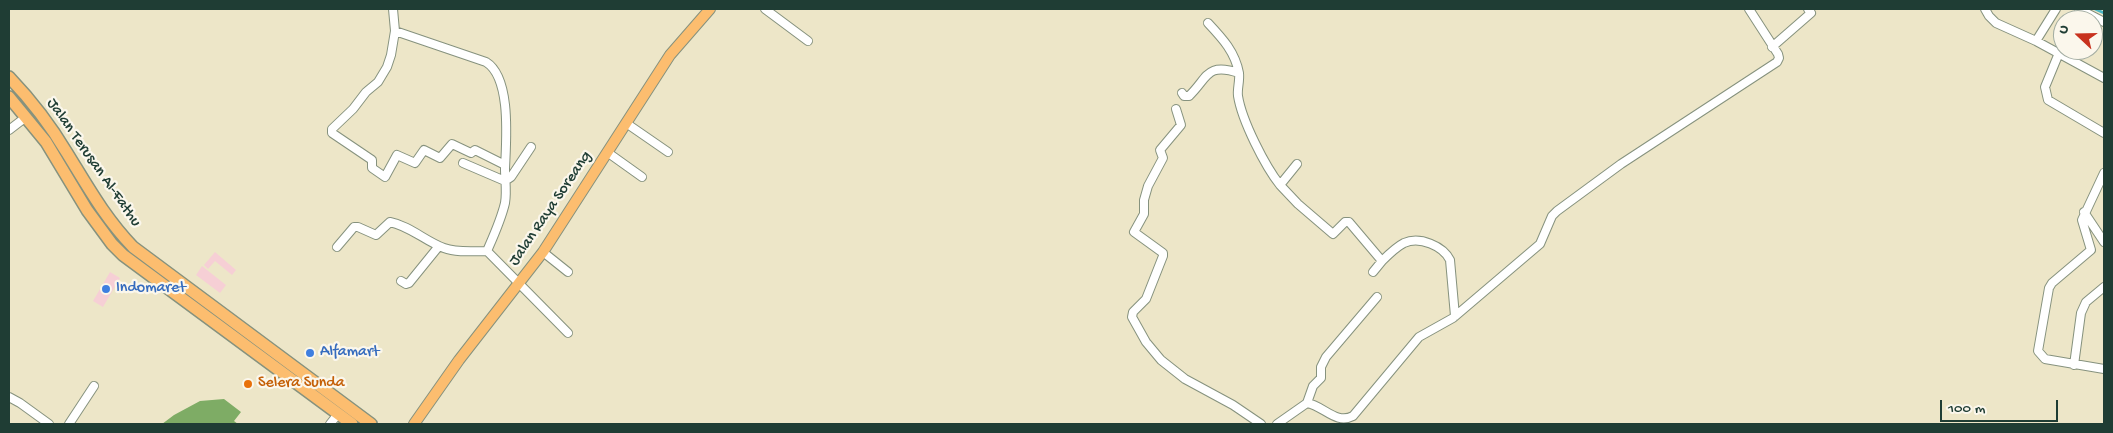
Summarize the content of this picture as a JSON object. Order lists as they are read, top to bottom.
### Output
{
  "streets": {
    "highway": ["Jalan Terusan Al-Fathu"],
    "main road": ["Jalan Raya Soreang"]
  },
  "places": ["Indomaret", "Alfamart", "Selera Sunda"],
  "scale_bar": "100 m",
  "north": "left"
}
